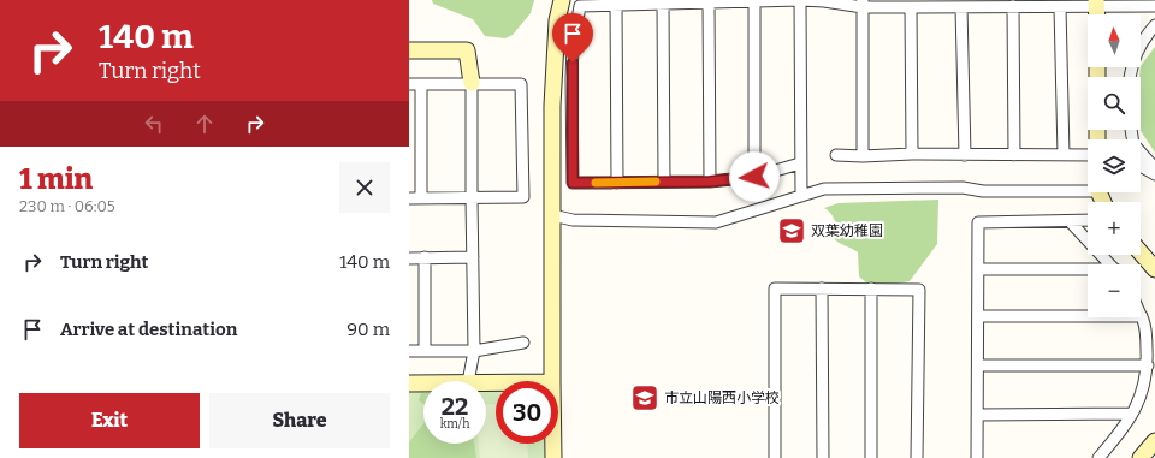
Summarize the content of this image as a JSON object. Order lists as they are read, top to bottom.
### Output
{
  "places": {
    "school or university": ["双葉幼稚園", "市立山陽西小学校"]
  },
  "north": "top",
  "page": {
    "turn": ["140 m", "Turn right"],
    "map_buttons": ["+", "−"],
    "heading": ["1 min", "230 m · 06:05"],
    "list": [
      {
        "name": "Turn right",
        "value": "140 m"
      },
      {
        "name": "Arrive at destination",
        "value": "90 m"
      }
    ],
    "speed": "22 km/h",
    "limit": "30",
    "buttons": ["Exit", "Share"]
  }
}
